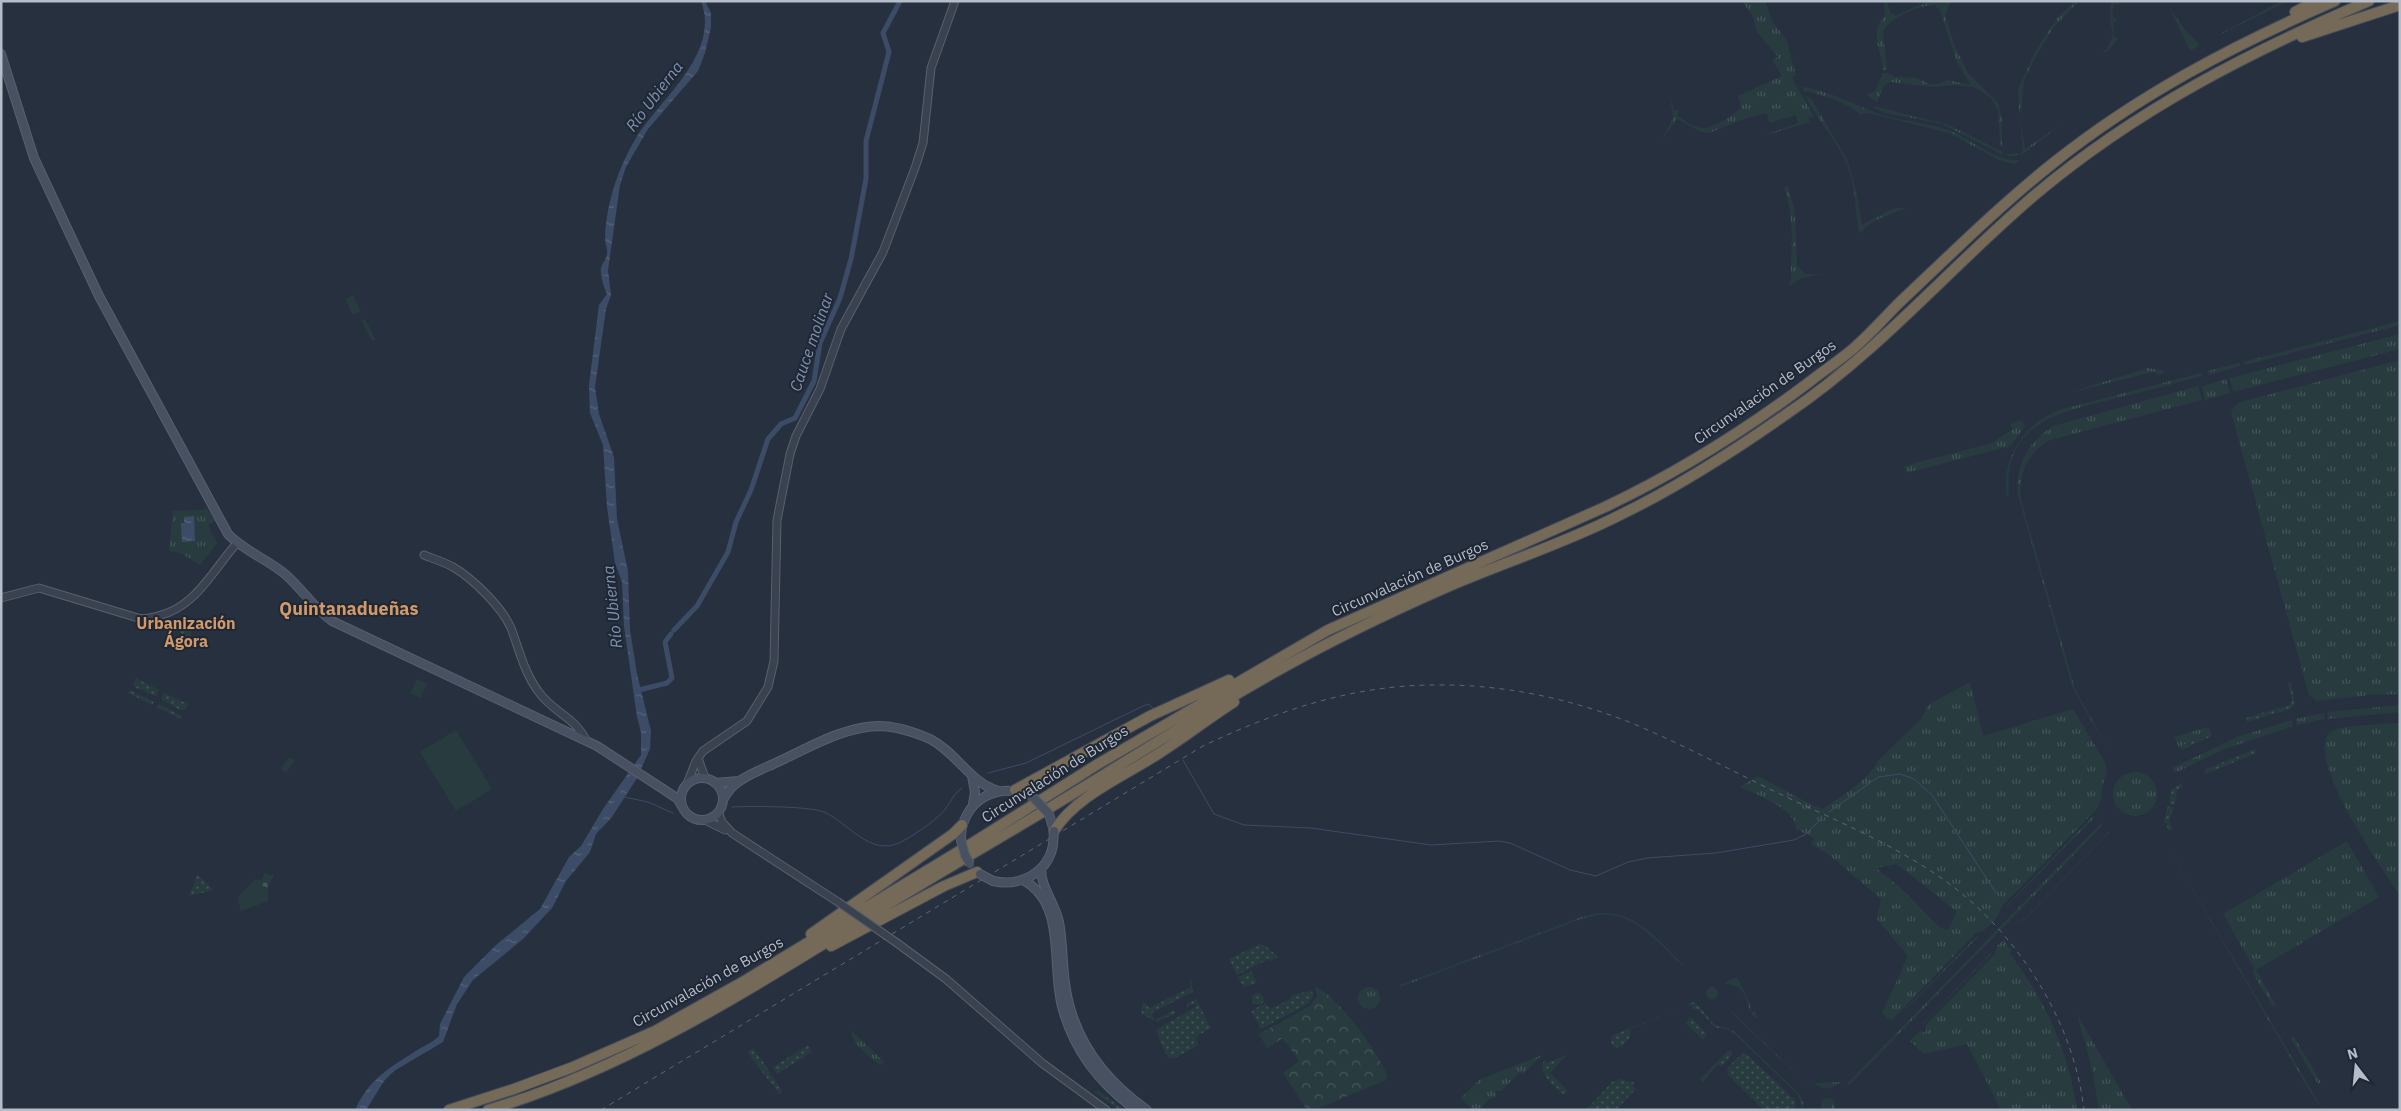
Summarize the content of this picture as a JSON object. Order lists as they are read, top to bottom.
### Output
{
  "streets": {
    "highway": ["Circunvalación de Burgos"]
  },
  "districts": ["Quintanadueñas", "Urbanización Ágora"],
  "water": ["Río Ubierna", "Cauce molinar"],
  "north": "top"
}
